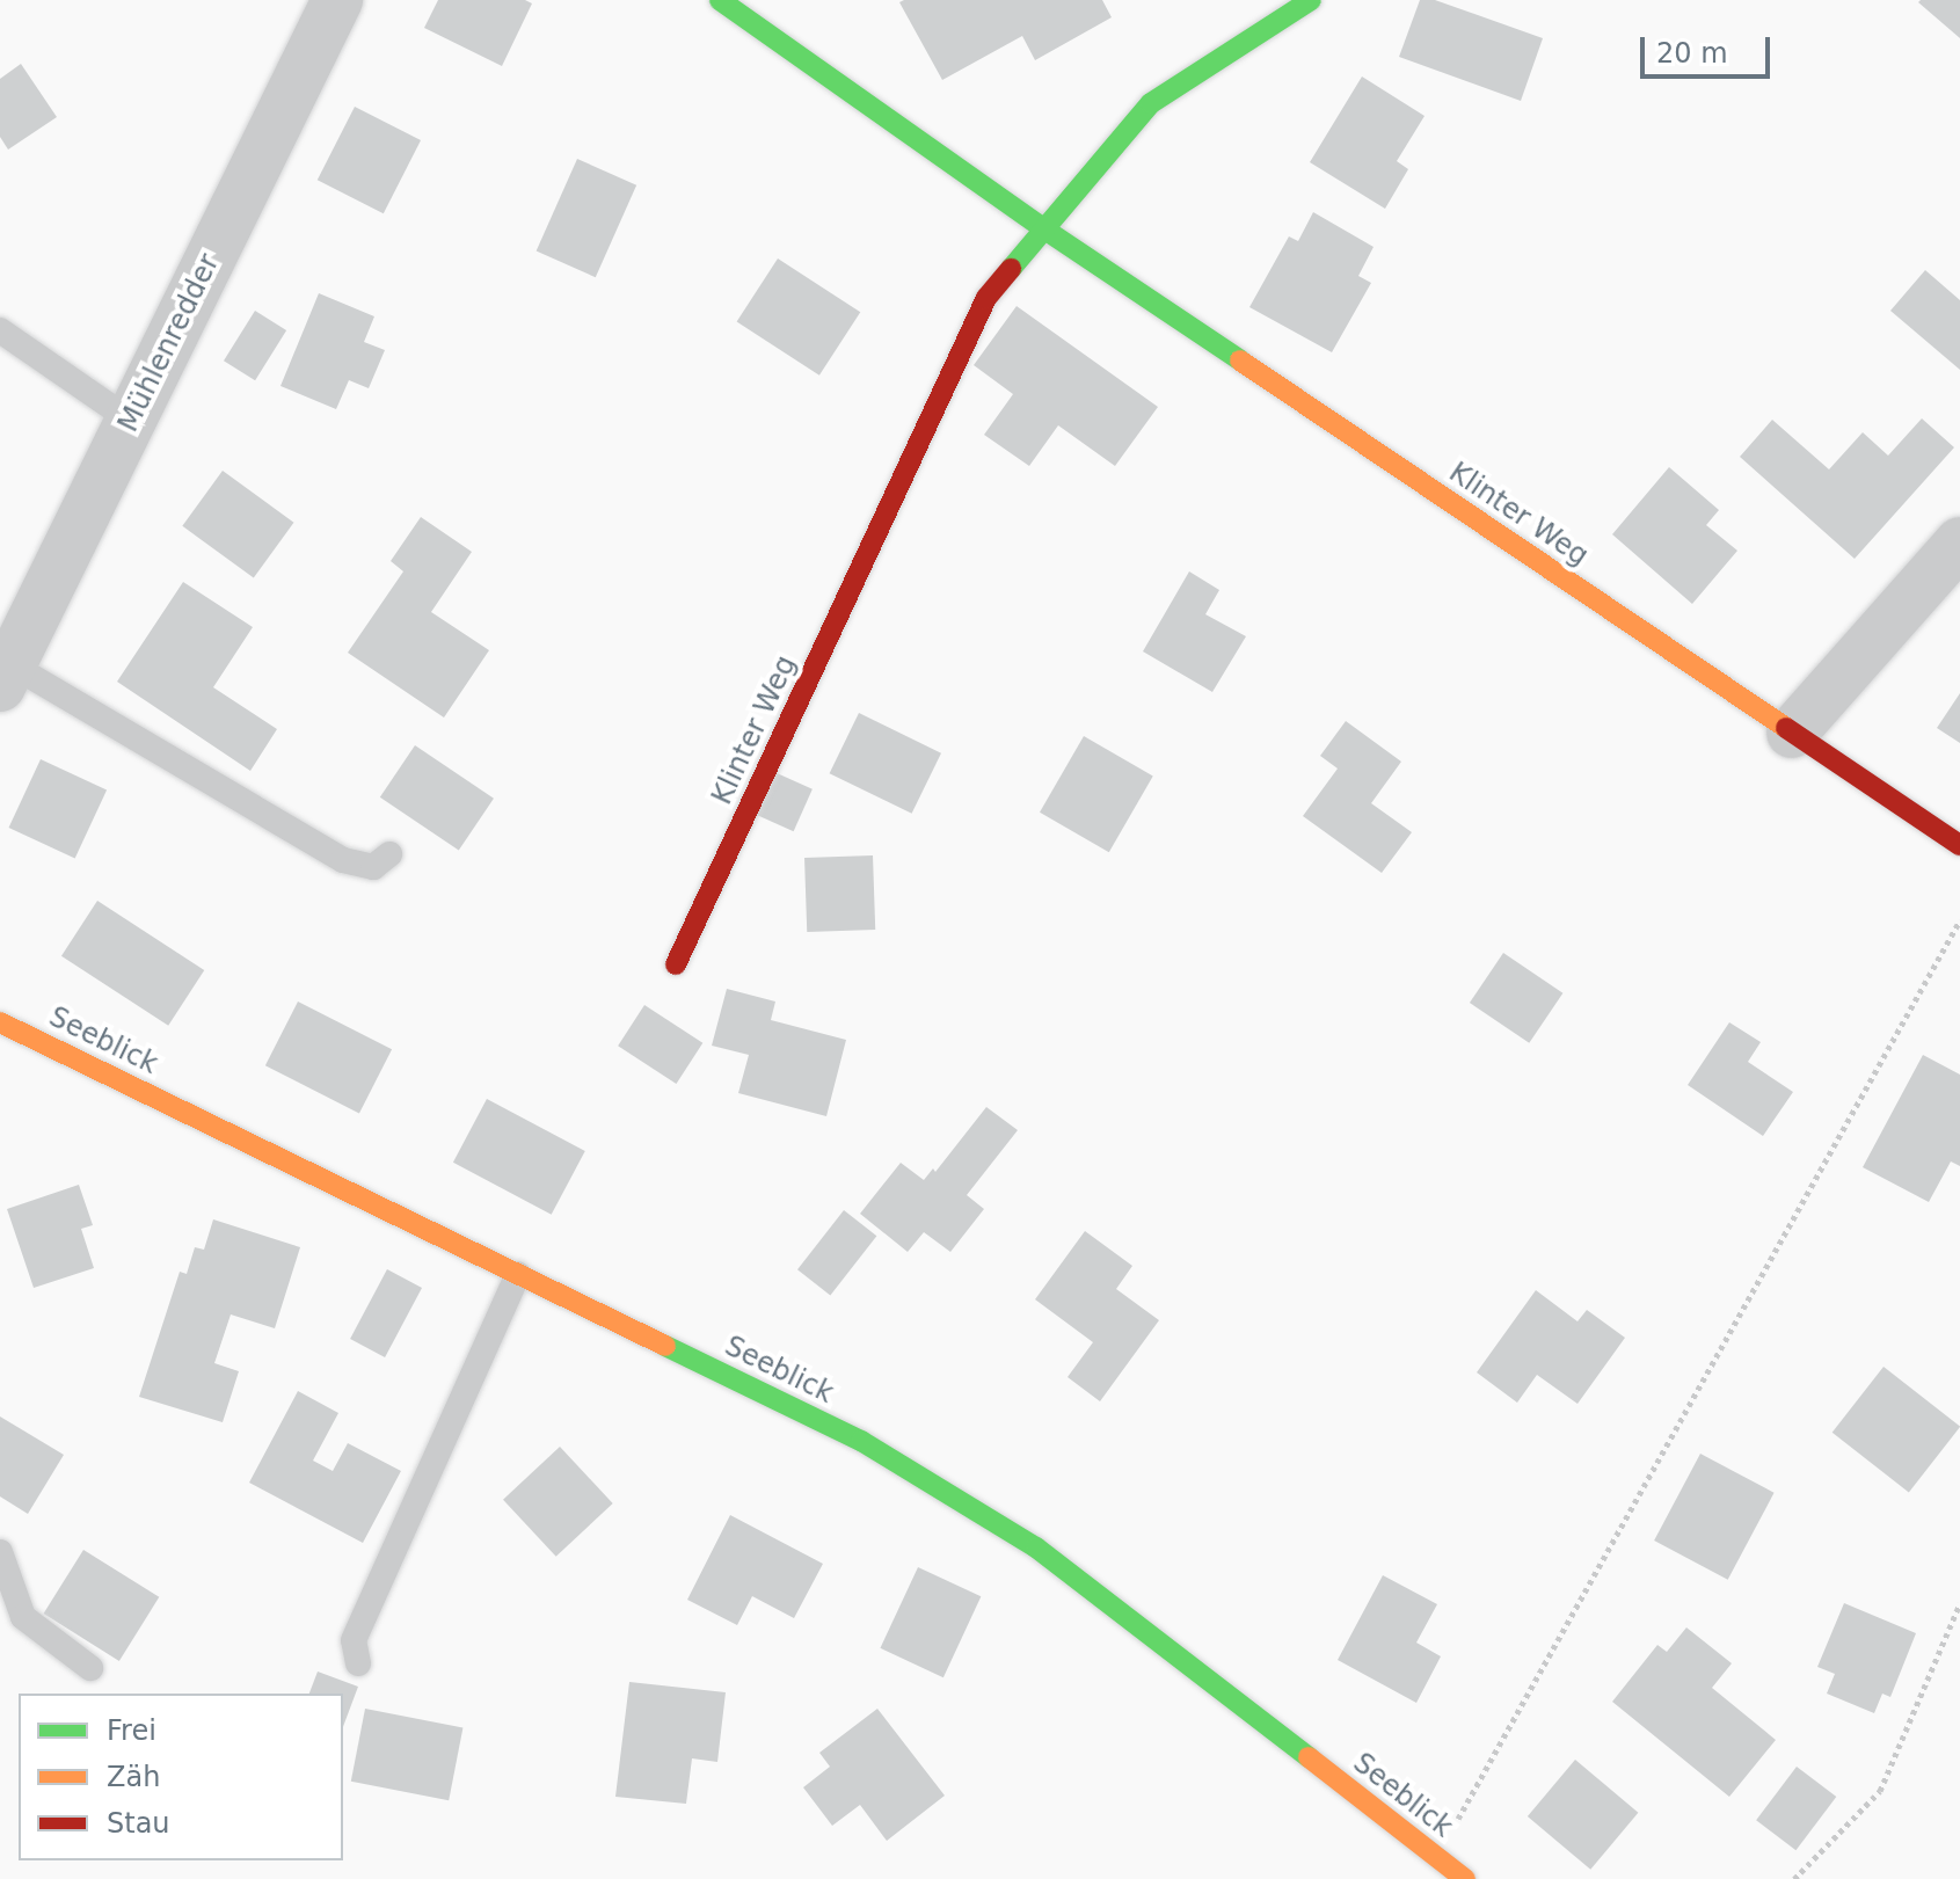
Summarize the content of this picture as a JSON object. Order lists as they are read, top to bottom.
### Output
{
  "streets": {
    "street": ["Mühlenredder", "Klinter Weg", "Seeblick"]
  },
  "legend": ["Frei", "Zäh", "Stau"],
  "scale_bar": "20 m"
}
